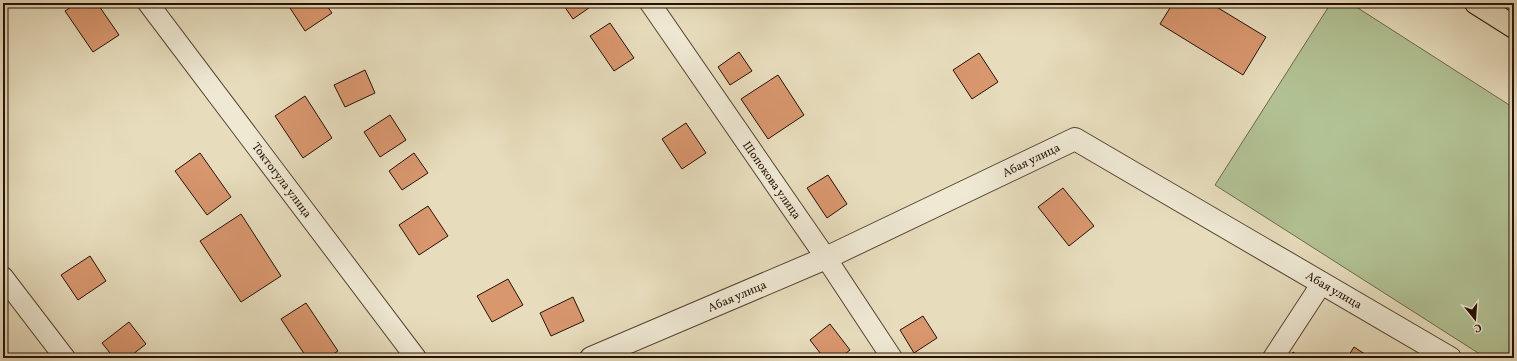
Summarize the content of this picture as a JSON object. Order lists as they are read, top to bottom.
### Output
{
  "streets": {
    "street": ["Абая улица", "Токтогула улица", "Шопокова улица"]
  },
  "crossings": [
    ["Абая улица", "Шопокова улица"]
  ],
  "north": "bottom"
}
